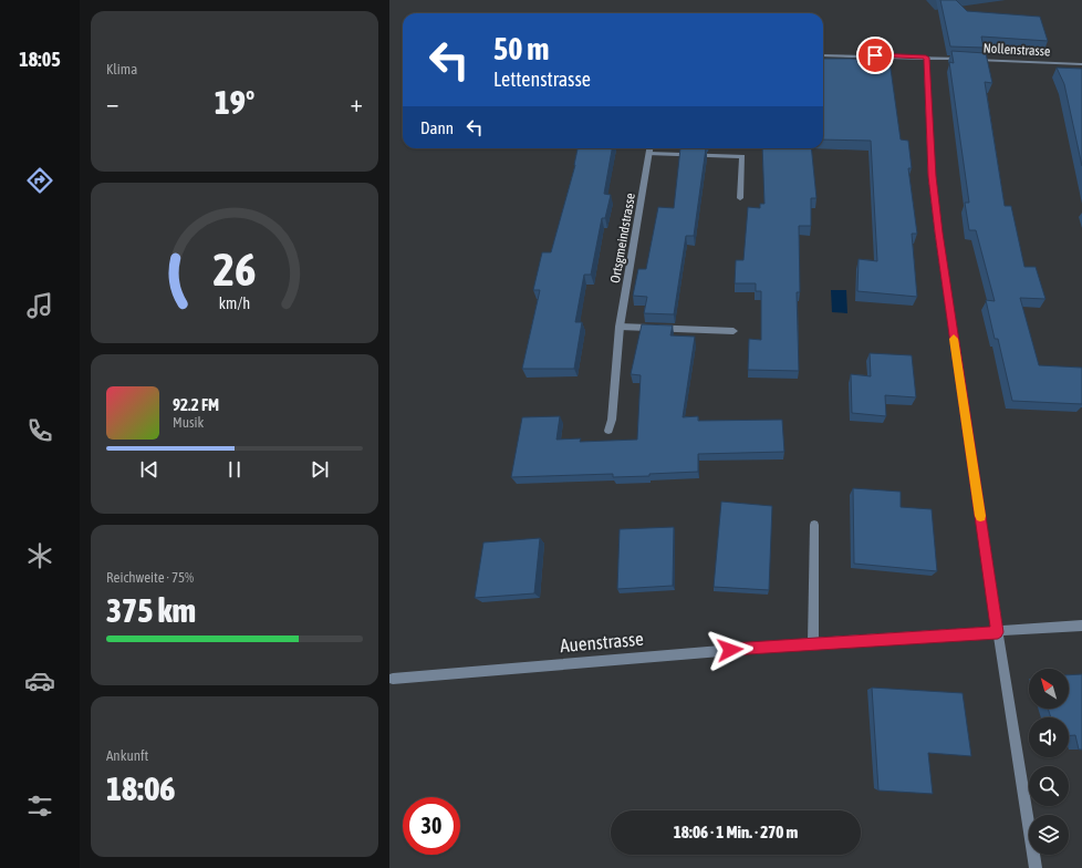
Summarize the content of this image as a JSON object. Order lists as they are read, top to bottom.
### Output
{
  "streets": {
    "street": ["Nollenstrasse", "Ortsgmeindstrasse", "Auenstrasse"]
  },
  "north": "top left",
  "page": {
    "tabs": "18:05",
    "tile": [
      "Klima",
      ["Reichweite · 75%", "375 km"],
      ["Ankunft", "18:06"]
    ],
    "turn": ["50 m", "Lettenstrasse"],
    "heat": ["−", "19°", "+"],
    "then": "Dann",
    "song": ["92.2 FM", "Musik"],
    "limit": "30",
    "trip": "18:06 · 1 Min. · 270 m",
    "gauge": ["26", "km/h"]
  }
}
